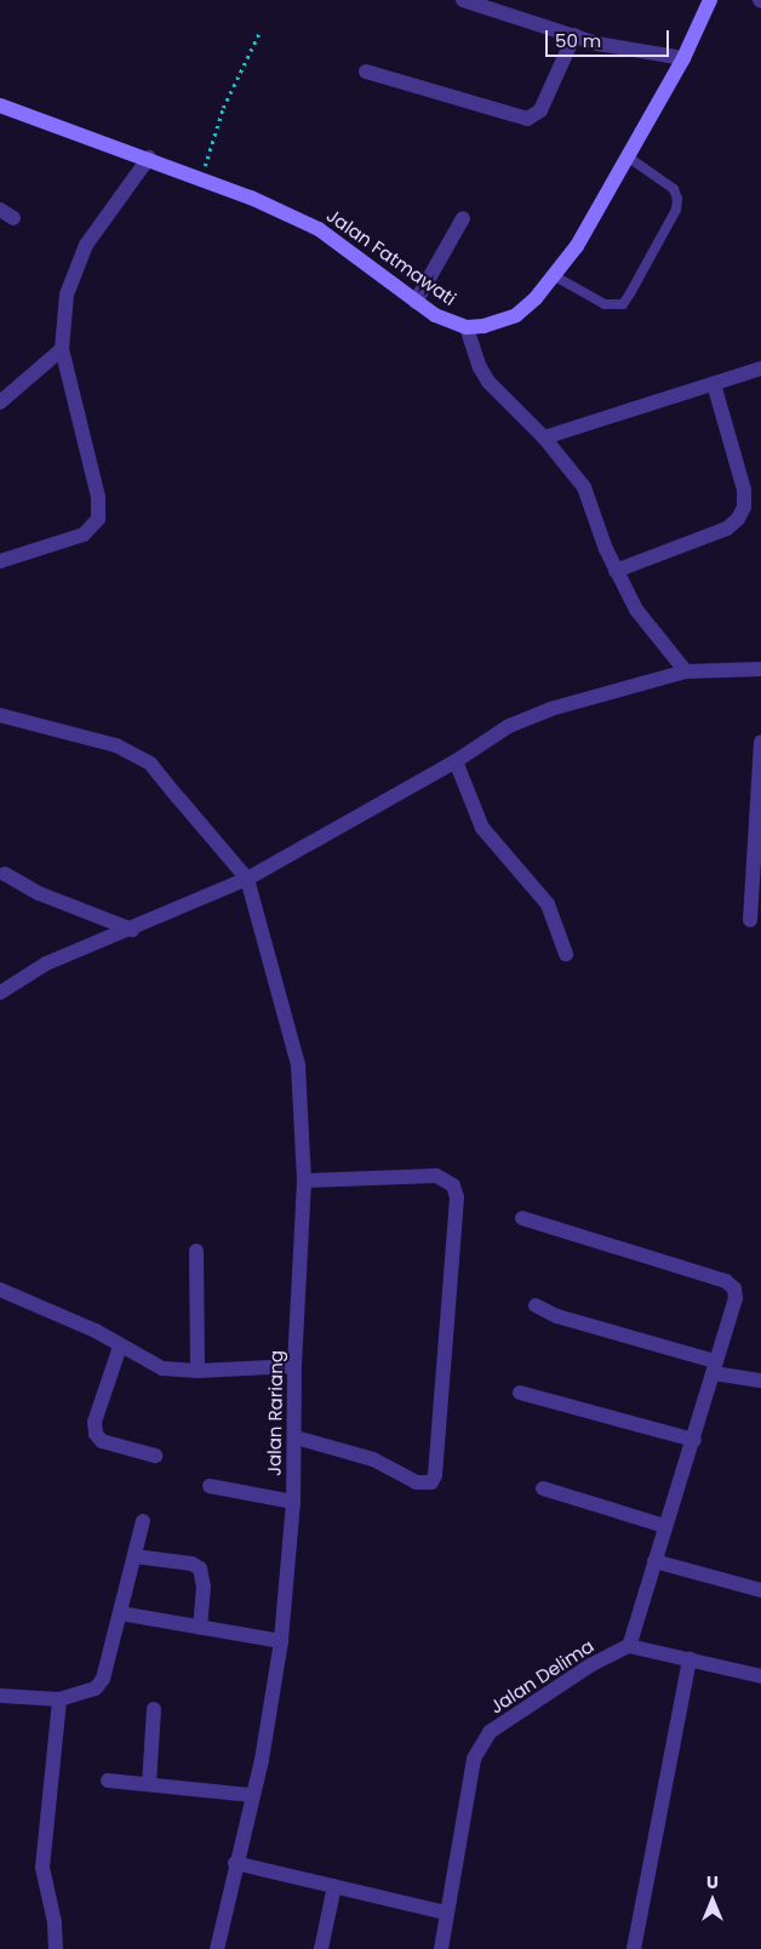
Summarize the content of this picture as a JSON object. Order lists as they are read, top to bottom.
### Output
{
  "streets": {
    "street": ["Jalan Fatmawati", "Jalan Rariang", "Jalan Delima"]
  },
  "scale_bar": "50 m",
  "north": "top"
}
